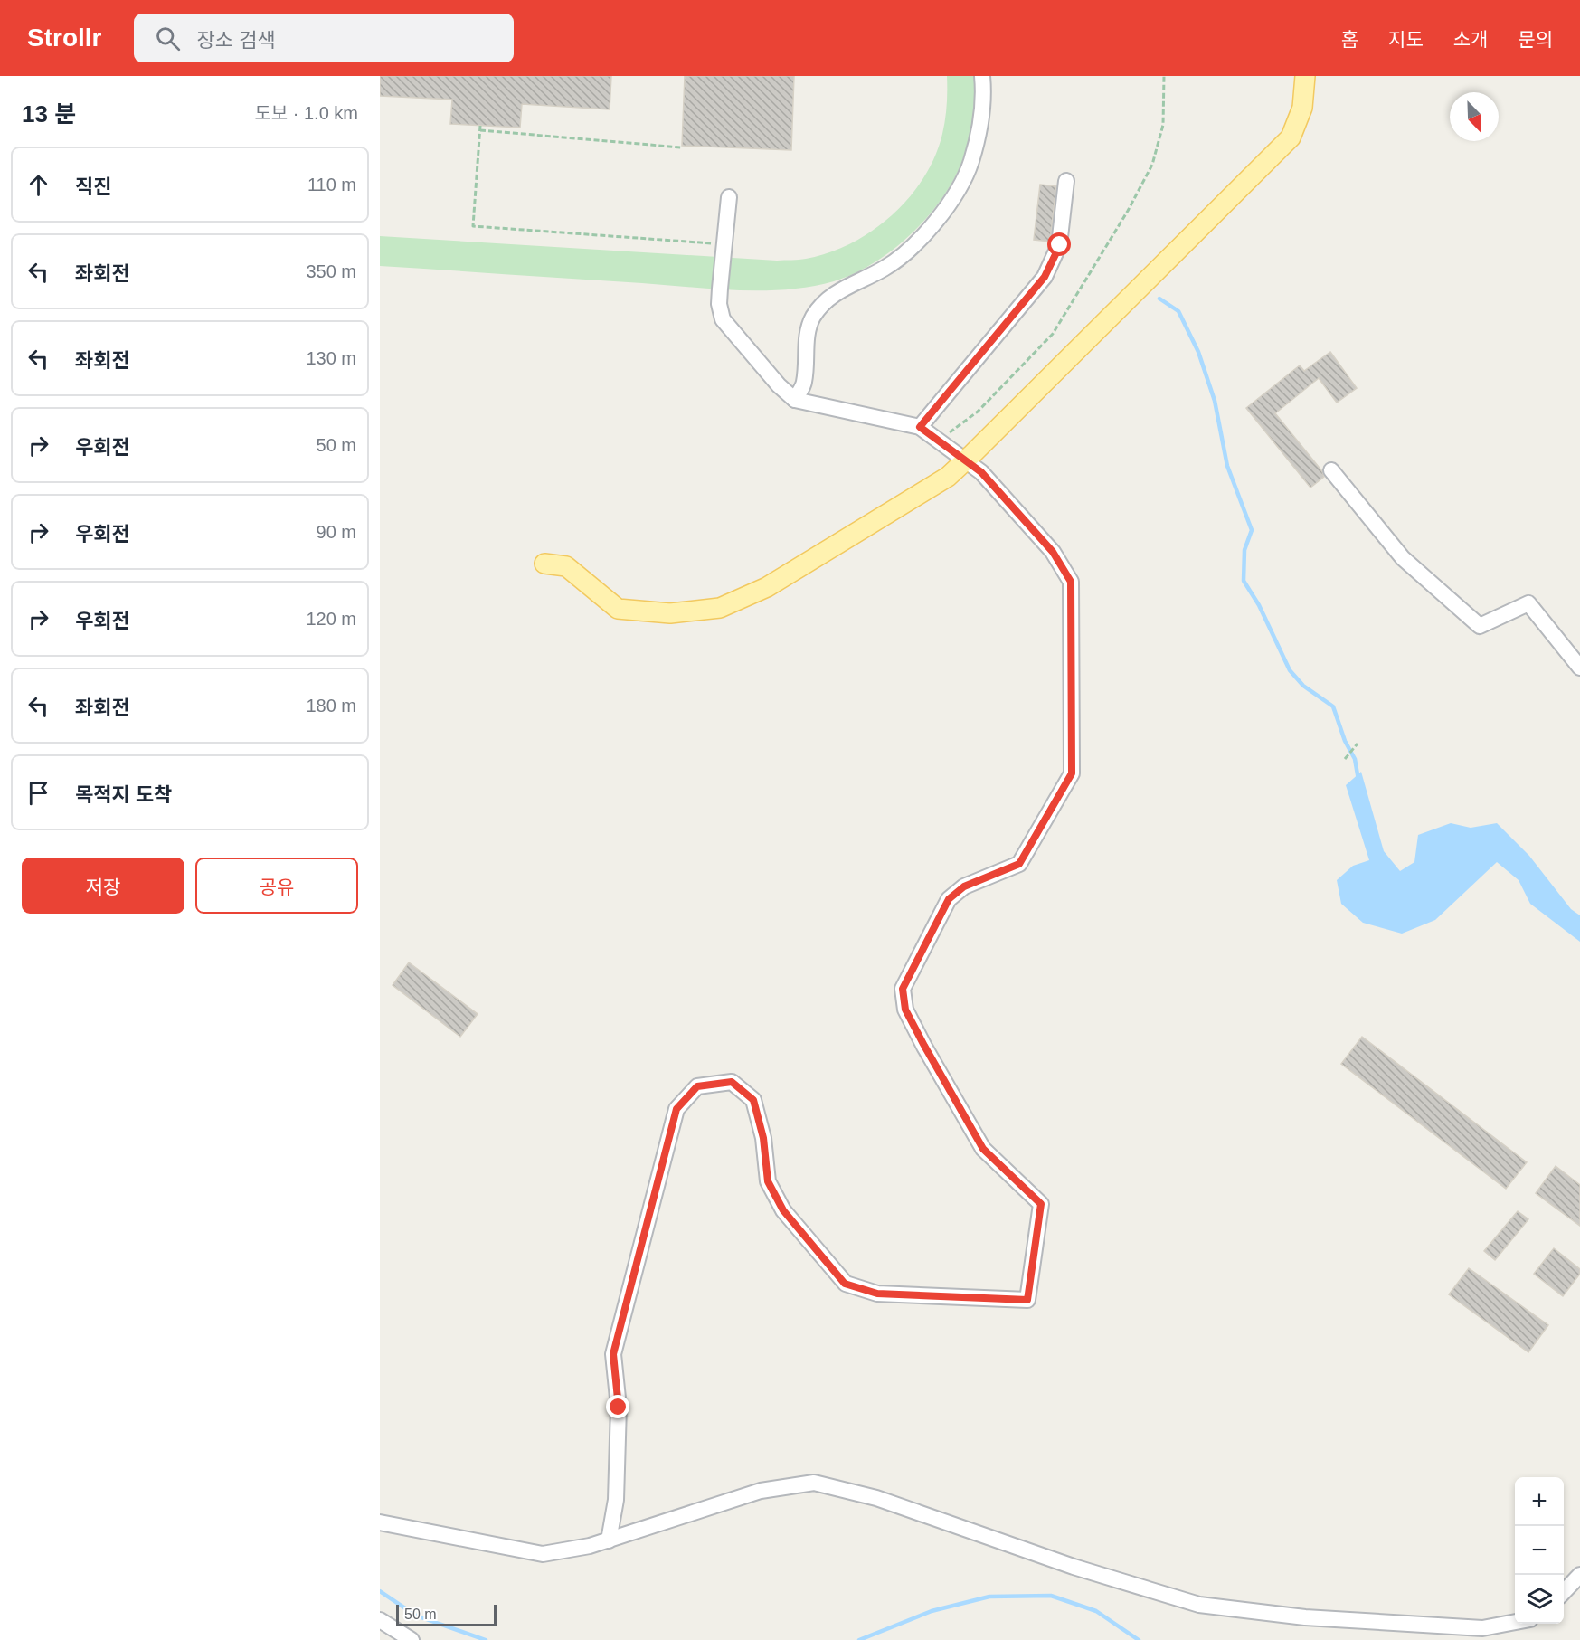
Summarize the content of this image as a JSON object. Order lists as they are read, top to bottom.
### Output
{
  "scale_bar": "50 m",
  "north": "bottom right",
  "page": {
    "header": "Strollr",
    "search": "장소 검색",
    "nav": [
      "홈",
      "지도",
      "소개",
      "문의"
    ],
    "heading": ["13 분", "도보 · 1.0 km"],
    "list": [
      ["직진", "110 m"],
      ["좌회전", "350 m"],
      ["좌회전", "130 m"],
      ["우회전", "50 m"],
      ["우회전", "90 m"],
      ["우회전", "120 m"],
      ["좌회전", "180 m"],
      "목적지 도착"
    ],
    "buttons": ["저장", "공유"],
    "map_buttons": ["+", "−"],
    "scale": "50 m"
  }
}
